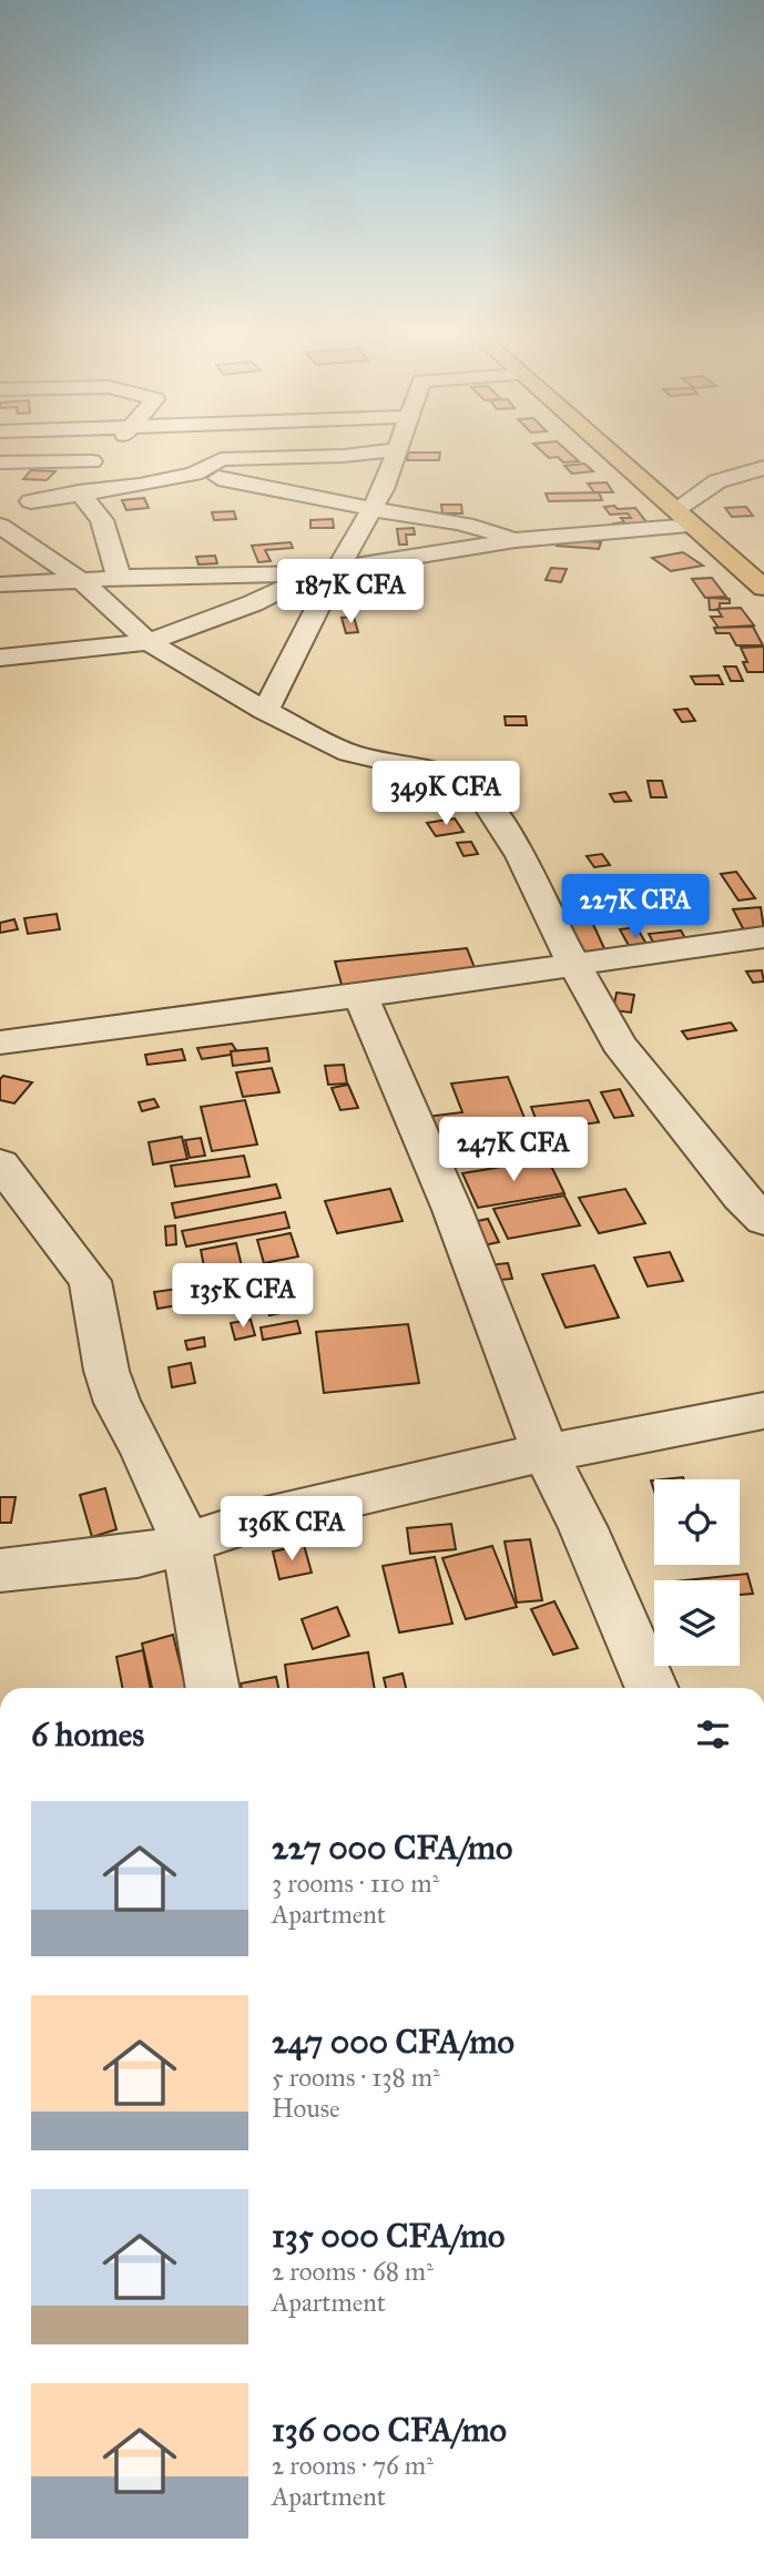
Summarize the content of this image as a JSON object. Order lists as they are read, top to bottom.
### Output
{
  "page": {
    "price": [
      "187K CFA",
      "349K CFA",
      "227K CFA",
      "247K CFA",
      "135K CFA",
      "136K CFA"
    ],
    "heading": "6 homes",
    "list": [
      {
        "name": "227 000 CFA/mo",
        "note": "3 rooms · 110 m² · Apartment"
      },
      {
        "name": "247 000 CFA/mo",
        "note": "5 rooms · 138 m² · House"
      },
      {
        "name": "135 000 CFA/mo",
        "note": "2 rooms · 68 m² · Apartment"
      },
      {
        "name": "136 000 CFA/mo",
        "note": "2 rooms · 76 m² · Apartment"
      }
    ]
  }
}
